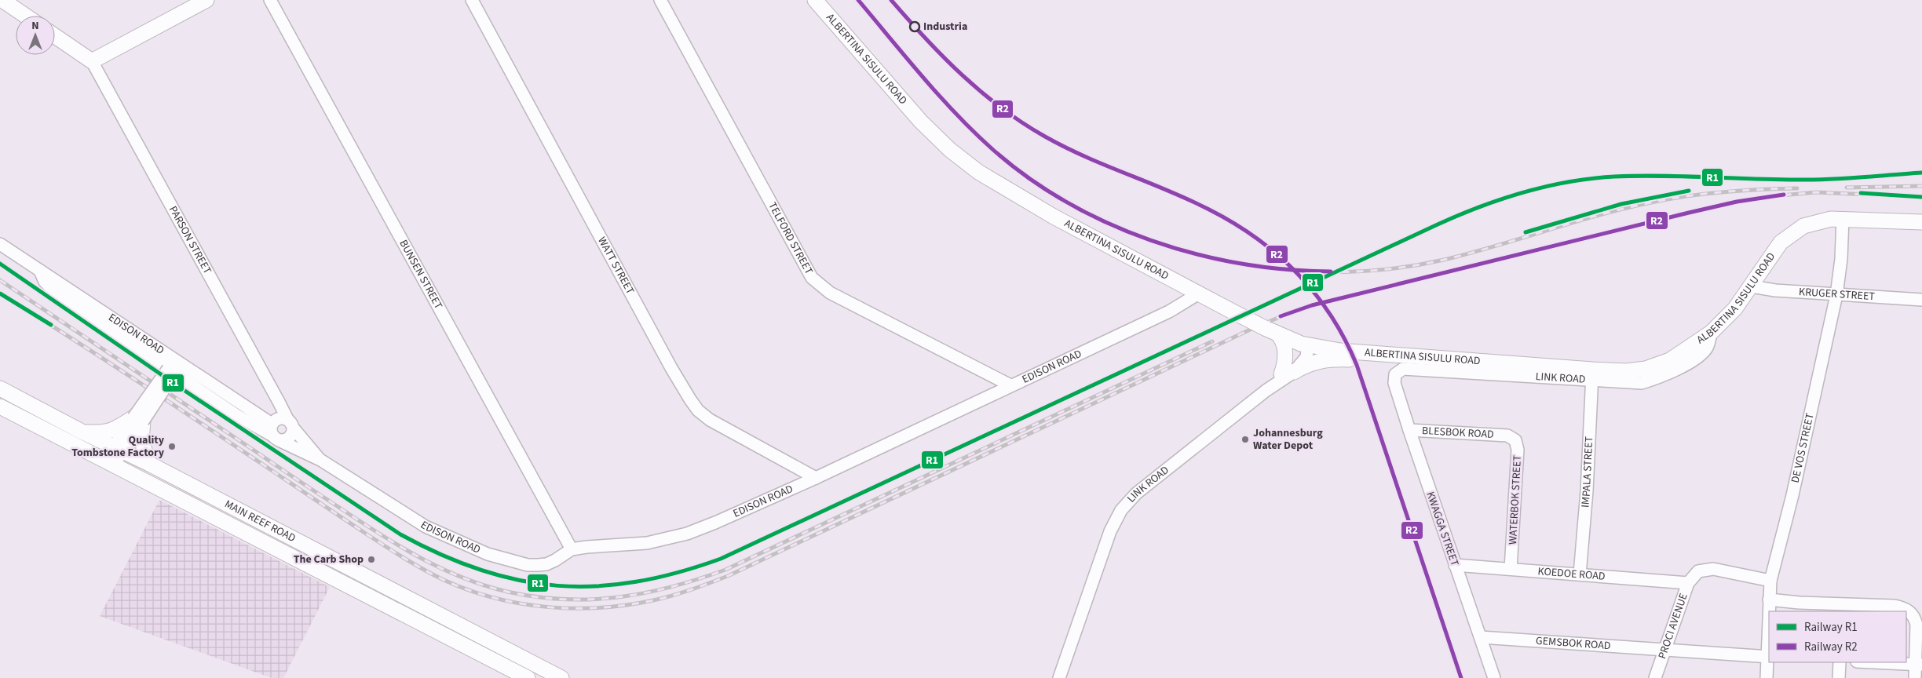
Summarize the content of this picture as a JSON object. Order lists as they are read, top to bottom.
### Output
{
  "streets": {
    "main road": ["ALBERTINA SISULU ROAD", "MAIN REEF ROAD"],
    "street": [
      "TELFORD STREET",
      "PARSON STREET",
      "WATT STREET",
      "BUNSEN STREET",
      "KRUGER STREET",
      "EDISON ROAD",
      "LINK ROAD",
      "BLESBOK ROAD",
      "DE VOS STREET",
      "IMPALA STREET",
      "WATERBOK STREET",
      "KWAGGA STREET",
      "KOEDOE ROAD",
      "PROCI AVENUE",
      "GEMSBOK ROAD"
    ]
  },
  "crossings": [
    ["ALBERTINA SISULU ROAD", "KRUGER STREET"],
    ["ALBERTINA SISULU ROAD", "EDISON ROAD"],
    ["ALBERTINA SISULU ROAD", "LINK ROAD"],
    ["ALBERTINA SISULU ROAD", "DE VOS STREET"],
    ["ALBERTINA SISULU ROAD", "IMPALA STREET"],
    ["TELFORD STREET", "EDISON ROAD"],
    ["PARSON STREET", "EDISON ROAD"],
    ["WATT STREET", "EDISON ROAD"],
    ["BUNSEN STREET", "EDISON ROAD"],
    ["KRUGER STREET", "DE VOS STREET"],
    ["LINK ROAD", "IMPALA STREET"],
    ["LINK ROAD", "KWAGGA STREET"],
    ["BLESBOK ROAD", "WATERBOK STREET"],
    ["BLESBOK ROAD", "KWAGGA STREET"],
    ["DE VOS STREET", "GEMSBOK ROAD"],
    ["IMPALA STREET", "KOEDOE ROAD"],
    ["WATERBOK STREET", "KOEDOE ROAD"],
    ["KWAGGA STREET", "KOEDOE ROAD"],
    ["KWAGGA STREET", "GEMSBOK ROAD"],
    ["KOEDOE ROAD", "PROCI AVENUE"],
    ["PROCI AVENUE", "GEMSBOK ROAD"]
  ],
  "places": [
    "Industria",
    "Johannesburg Water Depot",
    "Quality Tombstone Factory",
    "The Carb Shop"
  ],
  "lines": ["rail line R2", "rail line R1"],
  "legend": ["Railway R1", "Railway R2"],
  "north": "top"
}
